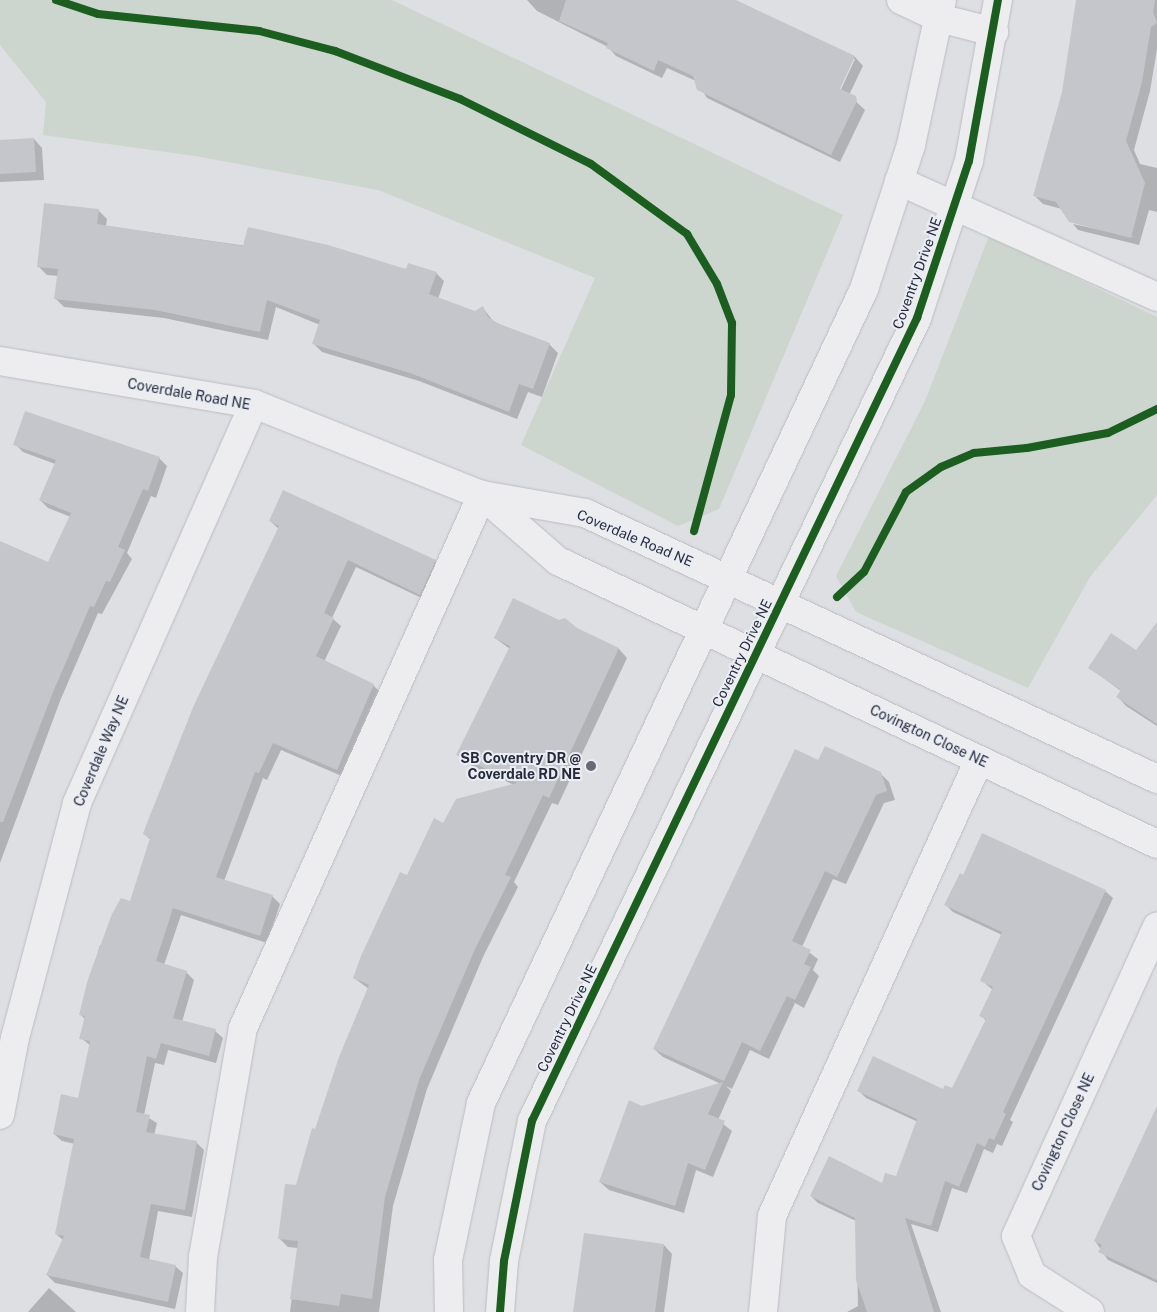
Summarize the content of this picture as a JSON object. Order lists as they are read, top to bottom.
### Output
{
  "streets": {
    "street": [
      "Coventry Drive NE",
      "Coverdale Road NE",
      "Covington Close NE",
      "Coverdale Way NE"
    ]
  },
  "crossings": [
    ["Coventry Drive NE", "Covington Close NE"],
    ["Coverdale Road NE", "Covington Close NE"],
    ["Coverdale Road NE", "Coverdale Way NE"]
  ],
  "places": ["SB Coventry DR @ Coverdale RD NE"]
}
